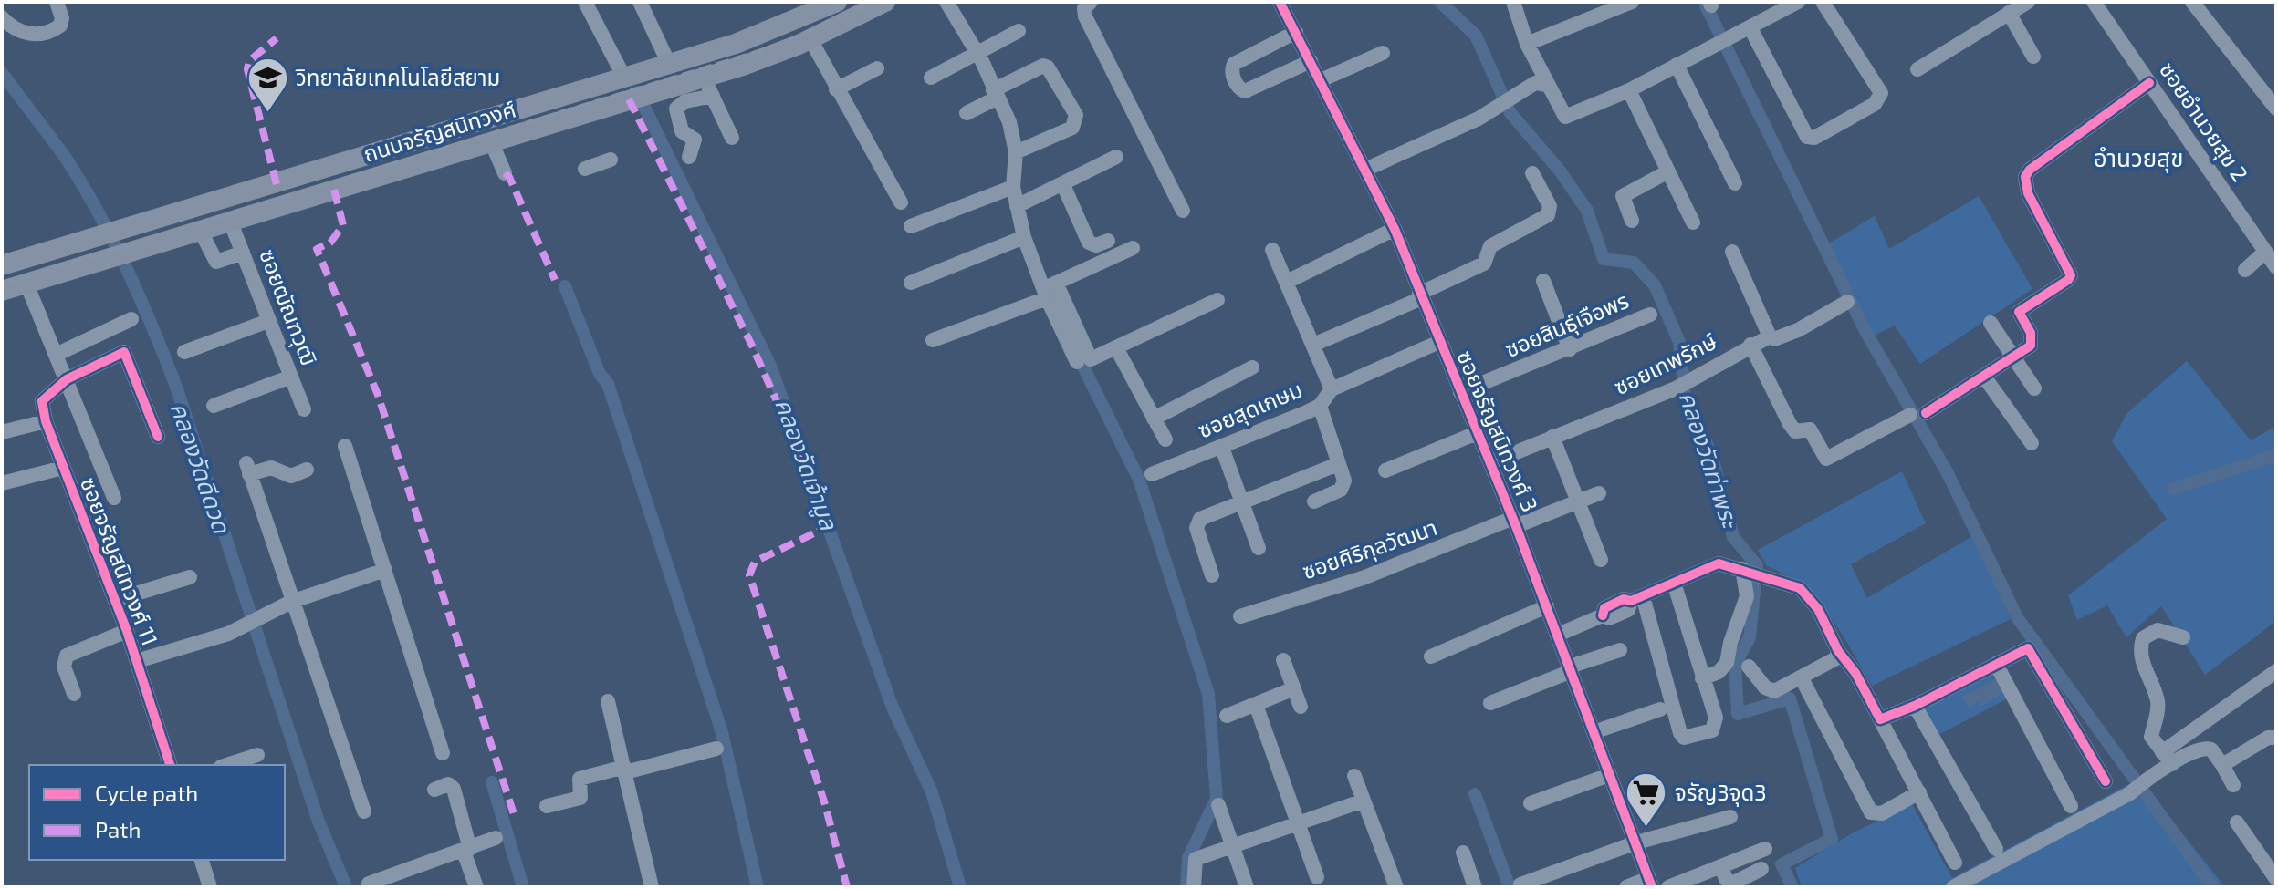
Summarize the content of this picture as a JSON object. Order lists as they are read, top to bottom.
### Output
{
  "streets": {
    "main road": ["ถนนจรัญสนิทวงศ์"],
    "street": [
      "ซอยอำนวยสุข 2",
      "ซอยฒัณฑวุฒิ",
      "ซอยสินธุ์เจือพร",
      "ซอยเทพรักษ์",
      "ซอยสุดเกษม",
      "ซอยจรัญสนิทวงศ์ 3",
      "ซอยศิริกุลวัฒนา",
      "ซอยจรัญสนิทวงศ์ 11"
    ]
  },
  "crossings": [
    ["ถนนจรัญสนิทวงศ์", "ซอยฒัณฑวุฒิ"],
    ["ซอยสินธุ์เจือพร", "ซอยจรัญสนิทวงศ์ 3"],
    ["ซอยเทพรักษ์", "ซอยจรัญสนิทวงศ์ 3"],
    ["ซอยสุดเกษม", "ซอยจรัญสนิทวงศ์ 3"],
    ["ซอยจรัญสนิทวงศ์ 3", "ซอยศิริกุลวัฒนา"]
  ],
  "districts": ["อำนวยสุข"],
  "water": ["คลองวัดท่าพระ", "คลองวัดเจ้ามูล", "คลองวัดดีดวด"],
  "places": {
    "school or university": ["วิทยาลัยเทคโนโลยีสยาม"],
    "supermarket": ["จรัญ3จุด3"]
  },
  "legend": ["Cycle path", "Path"]
}
